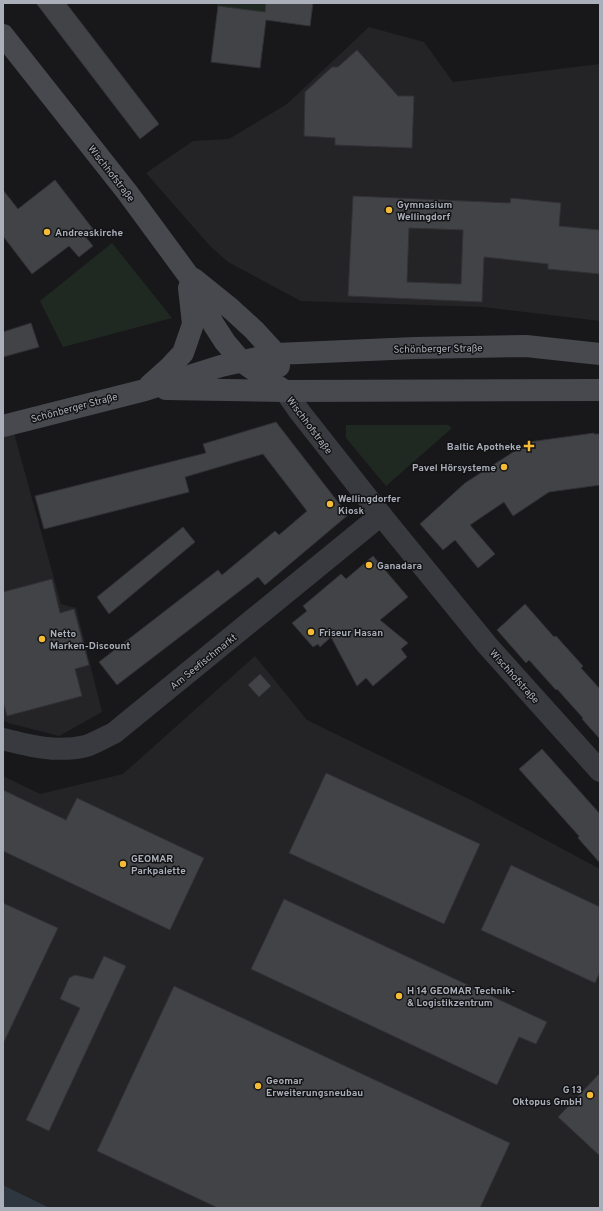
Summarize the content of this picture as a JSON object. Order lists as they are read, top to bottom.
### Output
{
  "streets": {
    "main road": ["Wischhofstraße", "Schönberger Straße"],
    "street": ["Am Seefischmarkt"]
  },
  "crossings": [
    ["Wischhofstraße", "Schönberger Straße"],
    ["Wischhofstraße", "Am Seefischmarkt"]
  ],
  "places": {
    "other": [
      "Gymnasium Wellingdorf",
      "Andreaskirche",
      "Pavel Hörsysteme",
      "Wellingdorfer Kiosk",
      "Ganadara",
      "Friseur Hasan",
      "Netto Marken-Discount",
      "GEOMAR Parkpalette",
      "H 14 GEOMAR Technik- & Logistikzentrum",
      "Geomar Erweiterungsneubau",
      "G 13 Oktopus GmbH"
    ],
    "health": ["Baltic Apotheke"]
  }
}
